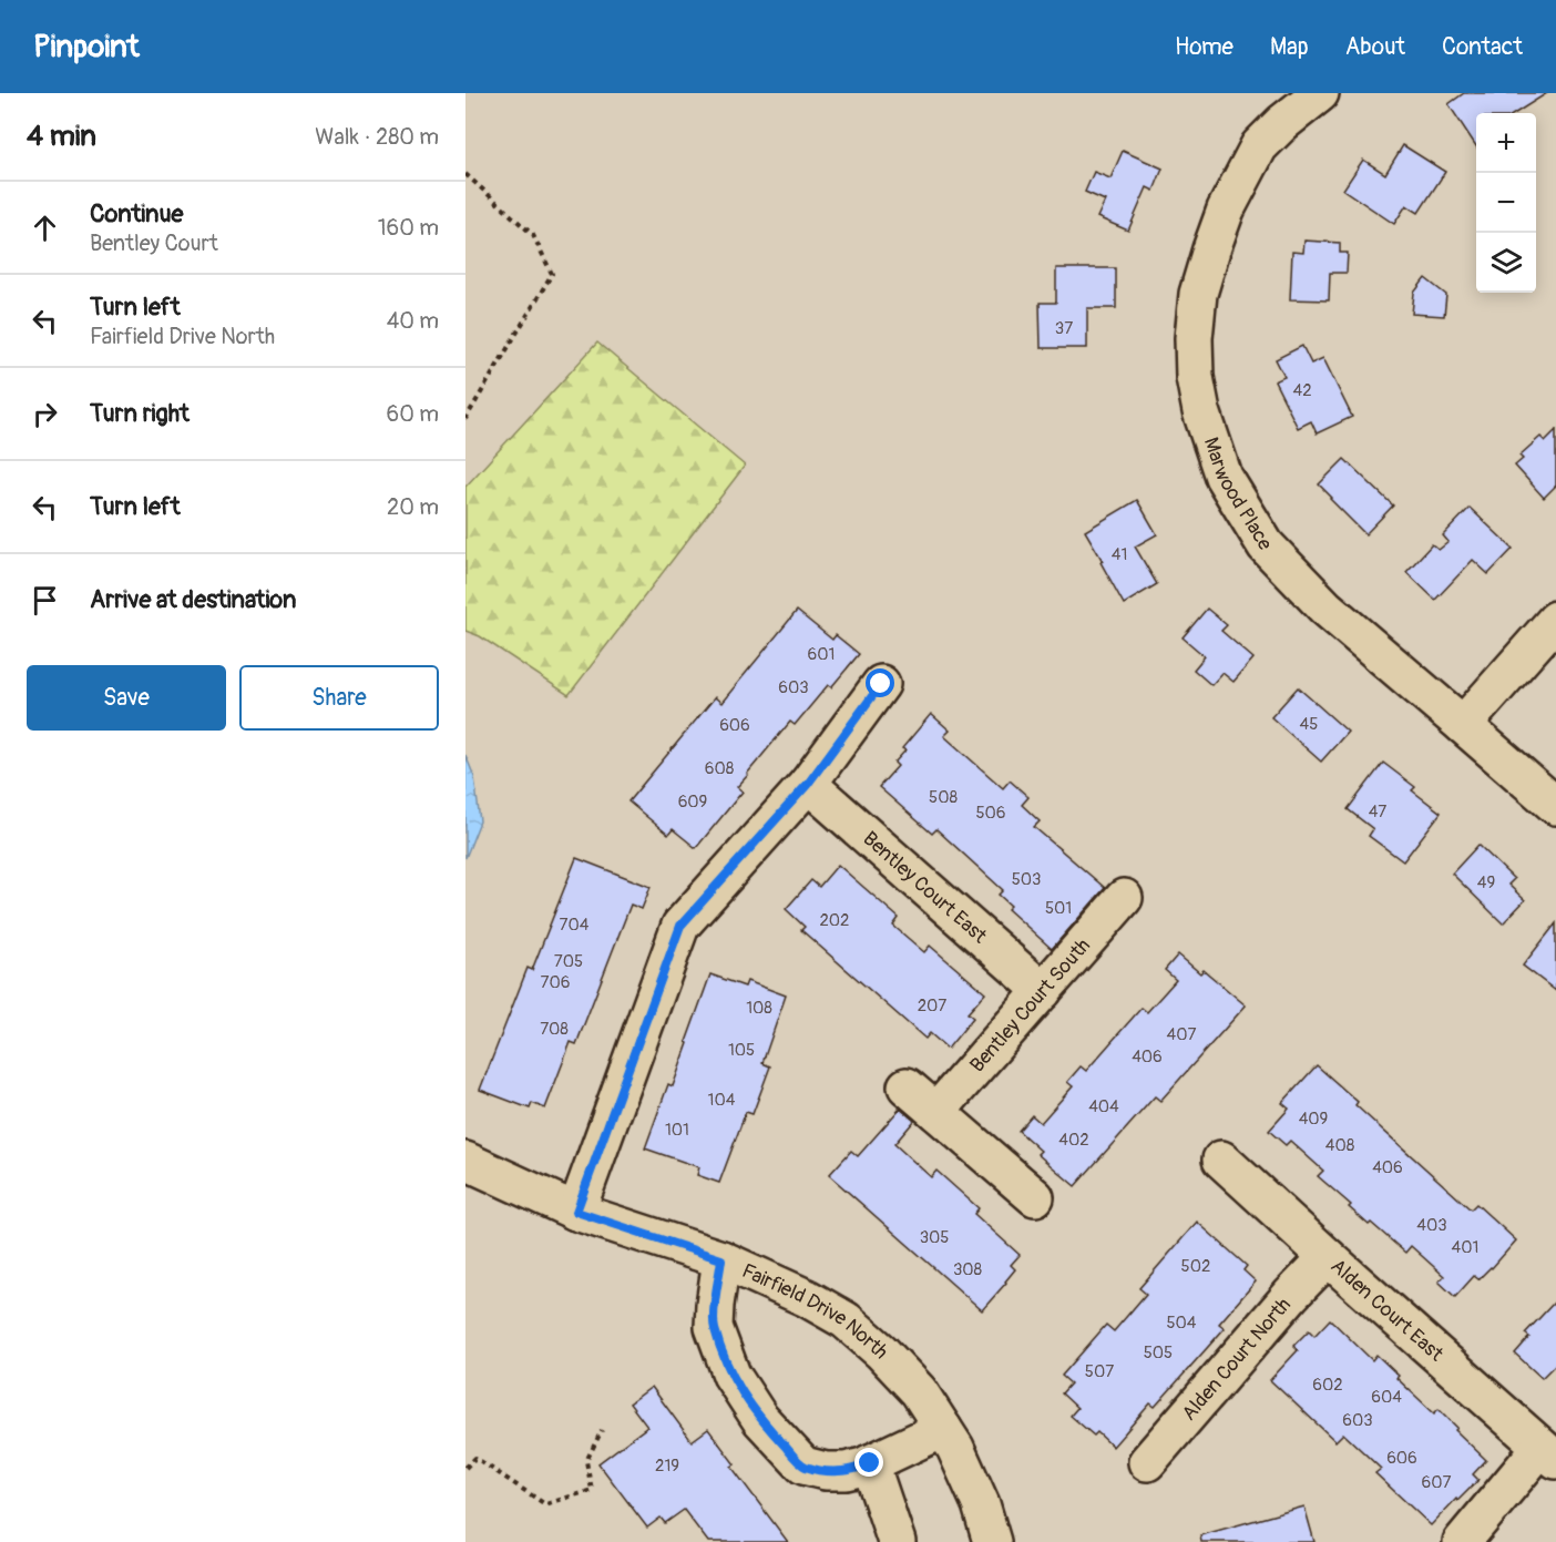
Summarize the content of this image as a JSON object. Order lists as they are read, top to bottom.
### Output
{
  "streets": {
    "street": [
      "Marwood Place",
      "Bentley Court East",
      "Bentley Court South",
      "Alden Court East",
      "Fairfield Drive North",
      "Alden Court North"
    ]
  },
  "crossings": [
    ["Bentley Court East", "Bentley Court South"],
    ["Alden Court East", "Alden Court North"]
  ],
  "house_numbers": [
    "37",
    "42",
    "41",
    "601",
    "603",
    "45",
    "606",
    "608",
    "508",
    "609",
    "47",
    "506",
    "503",
    "49",
    "501",
    "202",
    "704",
    "705",
    "706",
    "207",
    "108",
    "708",
    "407",
    "105",
    "406",
    "104",
    "404",
    "409",
    "101",
    "402",
    "408",
    "406",
    "403",
    "305",
    "401",
    "502",
    "308",
    "504",
    "505",
    "507",
    "602",
    "604",
    "603",
    "606",
    "219",
    "607"
  ],
  "page": {
    "header": "Pinpoint",
    "nav": [
      "Home",
      "Map",
      "About",
      "Contact"
    ],
    "heading": ["4 min", "Walk · 280 m"],
    "map_buttons": ["+", "−"],
    "list": [
      ["Continue", "Bentley Court", "160 m"],
      ["Turn left", "Fairfield Drive North", "40 m"],
      ["Turn right", "60 m"],
      ["Turn left", "20 m"],
      "Arrive at destination"
    ],
    "buttons": ["Save", "Share"]
  }
}
